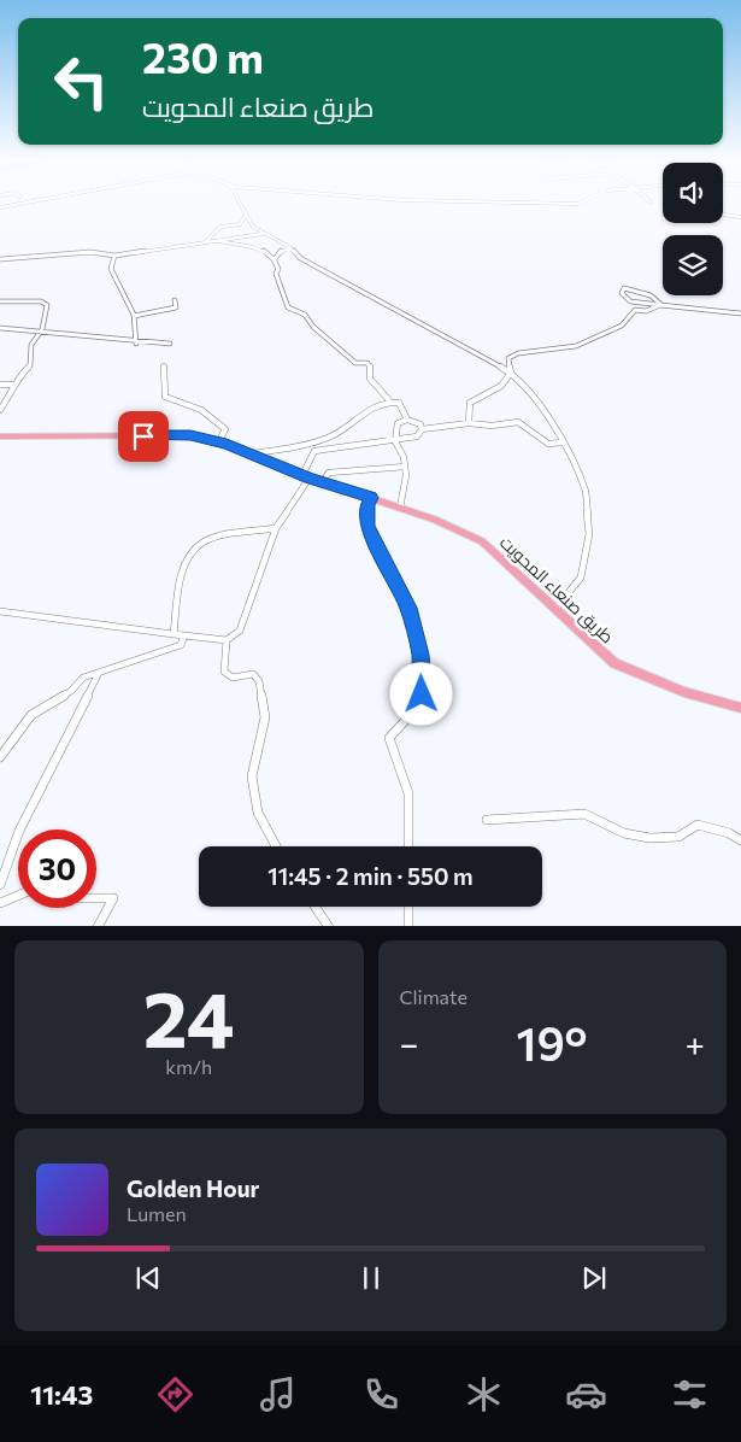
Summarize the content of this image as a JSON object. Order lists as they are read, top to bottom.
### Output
{
  "streets": {
    "main road": ["طريق صنعاء المحويت"]
  },
  "page": {
    "turn": ["230 m", "طريق صنعاء المحويت"],
    "limit": "30",
    "trip": "11:45 · 2 min · 550 m",
    "tile": [
      ["24", "km/h"],
      "Climate"
    ],
    "heat": ["−", "19°", "+"],
    "song": ["Golden Hour", "Lumen"],
    "tabs": "11:43"
  }
}
